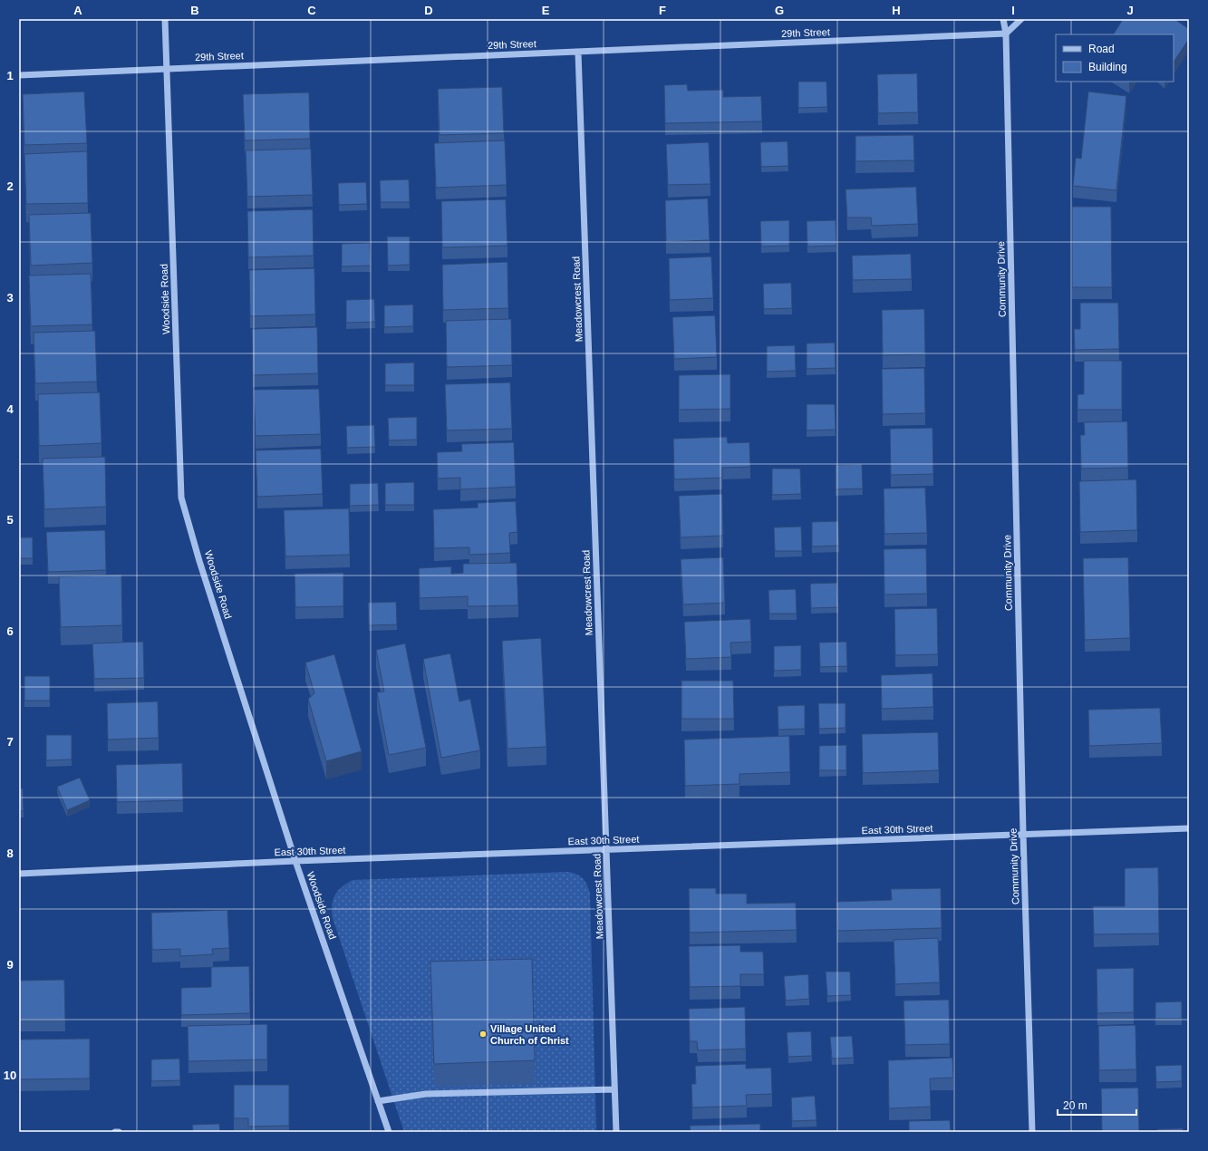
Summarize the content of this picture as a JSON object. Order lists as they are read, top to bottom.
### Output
{
  "streets": {
    "street": [
      "29th Street",
      "Community Drive",
      "Woodside Road",
      "Meadowcrest Road",
      "East 30th Street"
    ]
  },
  "crossings": [
    ["29th Street", "Community Drive"],
    ["29th Street", "Woodside Road"],
    ["29th Street", "Meadowcrest Road"],
    ["Community Drive", "East 30th Street"],
    ["Woodside Road", "East 30th Street"],
    ["Meadowcrest Road", "East 30th Street"]
  ],
  "places": ["Village United Church of Christ"],
  "legend": ["Road", "Building"],
  "scale_bar": "20 m",
  "grid": {
    "columns": [
      "A",
      "B",
      "C",
      "D",
      "E",
      "F",
      "G",
      "H",
      "I",
      "J"
    ],
    "rows": [
      "1",
      "2",
      "3",
      "4",
      "5",
      "6",
      "7",
      "8",
      "9",
      "10"
    ]
  }
}
